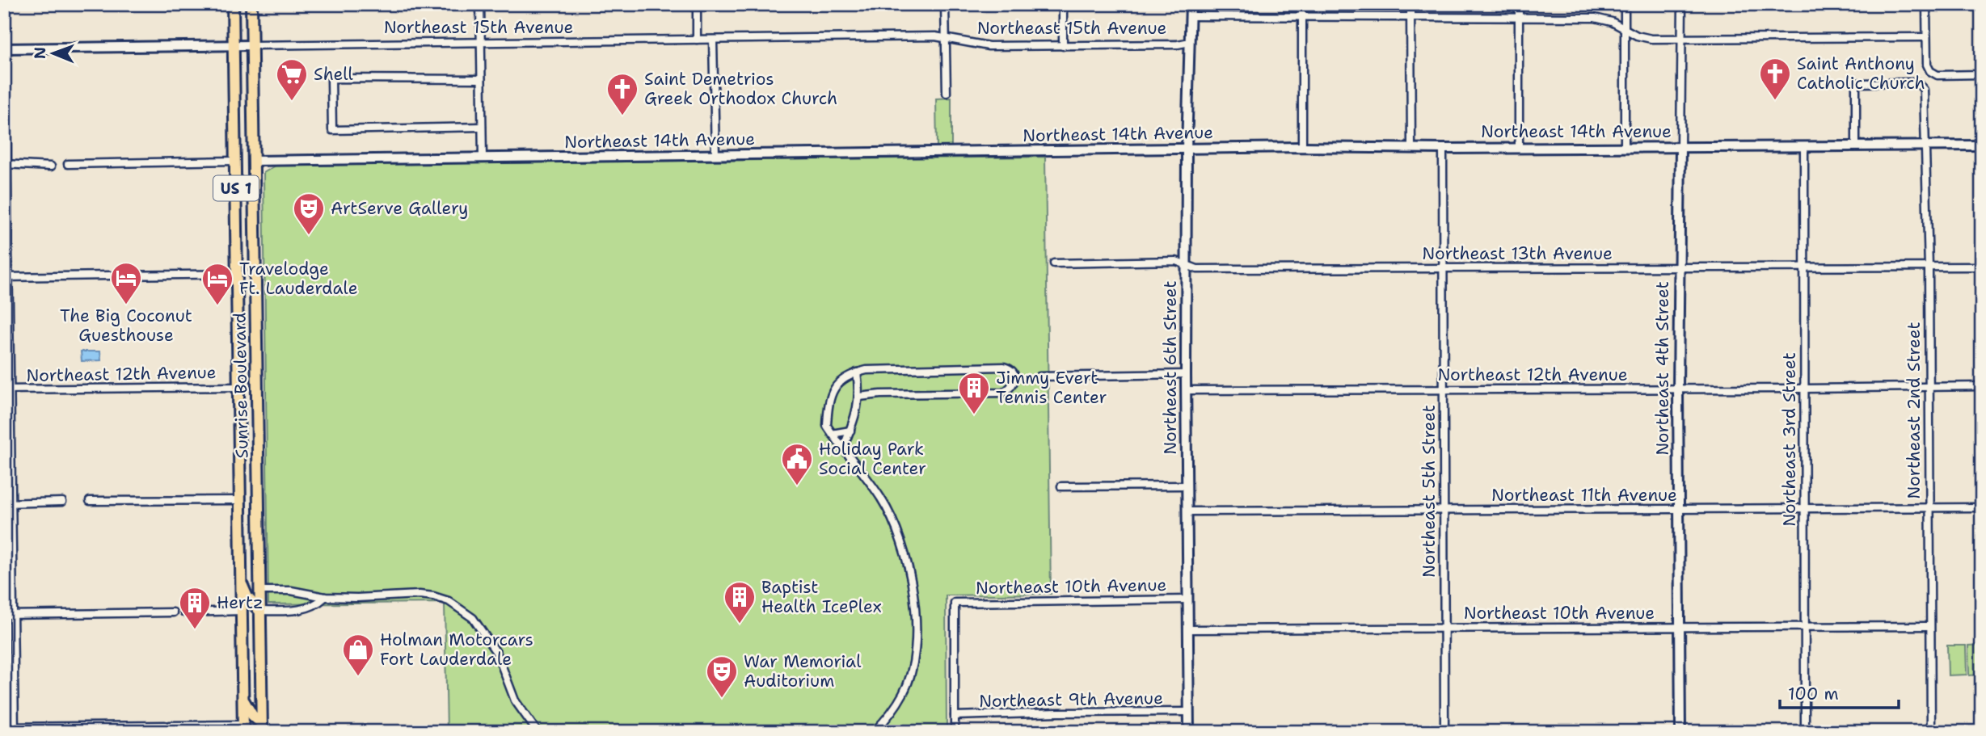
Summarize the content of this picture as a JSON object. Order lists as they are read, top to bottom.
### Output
{
  "streets": {
    "main road": ["US 1", "Sunrise Boulevard"],
    "street": [
      "Northeast 15th Avenue",
      "Northeast 14th Avenue",
      "Northeast 13th Avenue",
      "Northeast 6th Street",
      "Northeast 4th Street",
      "Northeast 12th Avenue",
      "Northeast 2nd Street",
      "Northeast 3rd Street",
      "Northeast 5th Street",
      "Northeast 11th Avenue",
      "Northeast 10th Avenue",
      "Northeast 9th Avenue"
    ]
  },
  "crossings": [
    ["Northeast 15th Avenue", "Northeast 6th Street"],
    ["Northeast 15th Avenue", "Northeast 4th Street"],
    ["Northeast 15th Avenue", "Sunrise Boulevard"],
    ["Northeast 14th Avenue", "Northeast 6th Street"],
    ["Northeast 14th Avenue", "Northeast 4th Street"],
    ["Northeast 14th Avenue", "Sunrise Boulevard"],
    ["Northeast 14th Avenue", "Northeast 2nd Street"],
    ["Northeast 14th Avenue", "Northeast 3rd Street"],
    ["Northeast 14th Avenue", "Northeast 5th Street"],
    ["Northeast 13th Avenue", "Northeast 6th Street"],
    ["Northeast 13th Avenue", "Northeast 4th Street"],
    ["Northeast 13th Avenue", "Northeast 2nd Street"],
    ["Northeast 13th Avenue", "Northeast 3rd Street"],
    ["Northeast 13th Avenue", "Northeast 5th Street"],
    ["Northeast 6th Street", "Northeast 12th Avenue"],
    ["Northeast 6th Street", "Northeast 11th Avenue"],
    ["Northeast 6th Street", "Northeast 10th Avenue"],
    ["Northeast 6th Street", "Northeast 9th Avenue"],
    ["Northeast 4th Street", "Northeast 12th Avenue"],
    ["Northeast 4th Street", "Northeast 11th Avenue"],
    ["Northeast 4th Street", "Northeast 10th Avenue"],
    ["Northeast 12th Avenue", "Sunrise Boulevard"],
    ["Northeast 12th Avenue", "Northeast 2nd Street"],
    ["Northeast 12th Avenue", "Northeast 3rd Street"],
    ["Northeast 12th Avenue", "Northeast 5th Street"],
    ["Northeast 2nd Street", "Northeast 11th Avenue"],
    ["Northeast 2nd Street", "Northeast 10th Avenue"],
    ["Northeast 3rd Street", "Northeast 11th Avenue"],
    ["Northeast 3rd Street", "Northeast 10th Avenue"],
    ["Northeast 5th Street", "Northeast 11th Avenue"],
    ["Northeast 5th Street", "Northeast 10th Avenue"],
    ["Northeast 10th Avenue", "Northeast 9th Avenue"]
  ],
  "places": {
    "church": ["Saint Anthony Catholic Church", "Saint Demetrios Greek Orthodox Church"],
    "supermarket": ["Shell"],
    "theatre": ["ArtServe Gallery", "War Memorial Auditorium"],
    "hotel": ["The Big Coconut Guesthouse", "Travelodge Ft. Lauderdale"],
    "building": ["Jimmy Evert Tennis Center", "Baptist Health IcePlex", "Hertz"],
    "public building": ["Holiday Park Social Center"],
    "shop": ["Holman Motorcars Fort Lauderdale"]
  },
  "scale_bar": "100 m",
  "north": "left"
}
